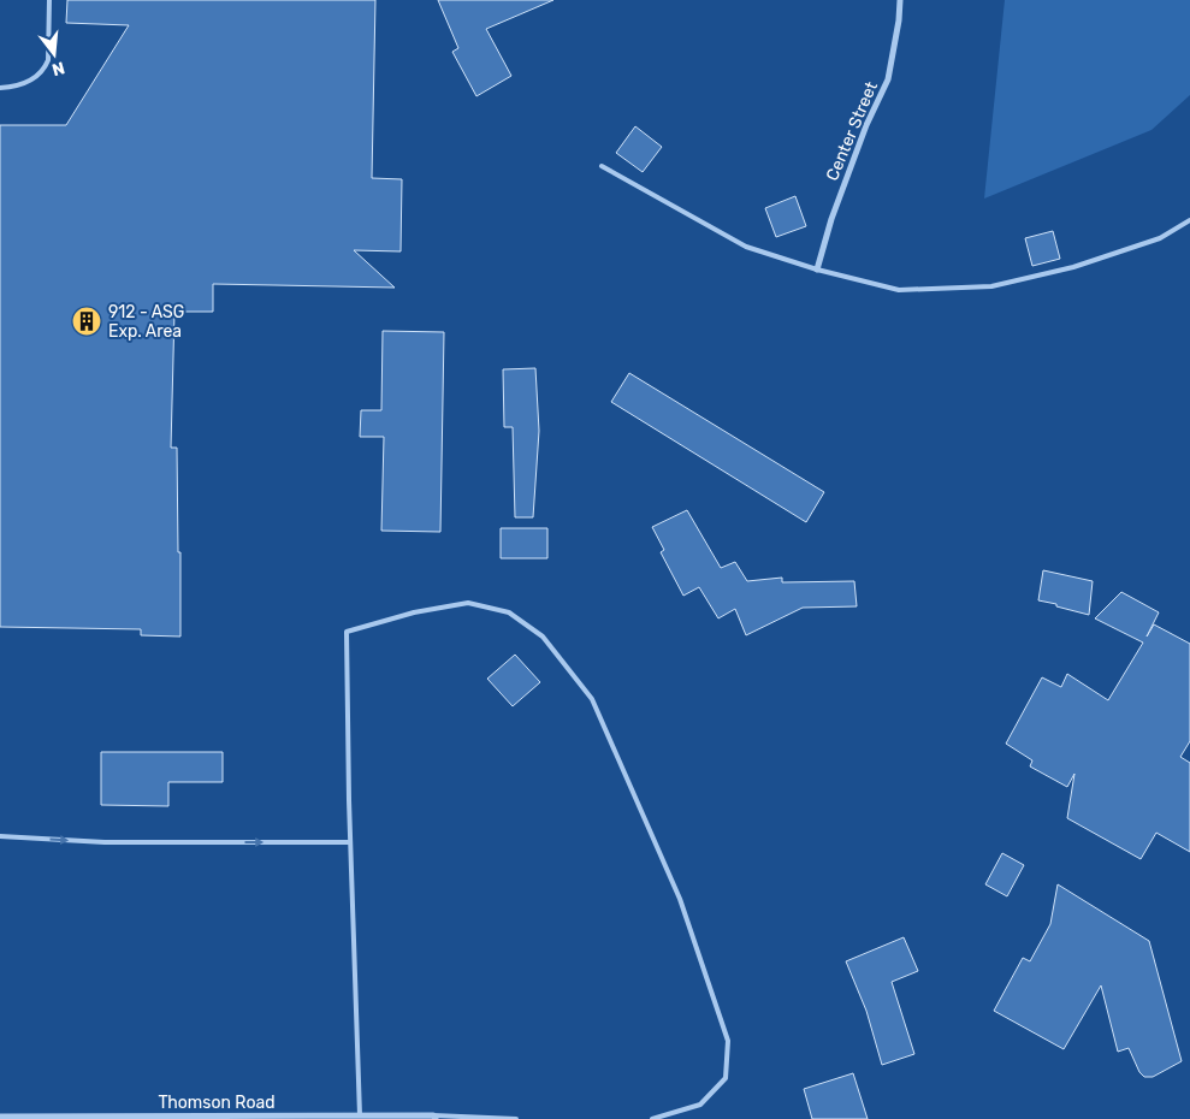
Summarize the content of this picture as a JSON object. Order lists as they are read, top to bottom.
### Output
{
  "streets": {
    "street": ["Center Street", "Thomson Road"]
  },
  "places": {
    "building": ["912 - ASG Exp. Area"]
  },
  "north": "bottom"
}
